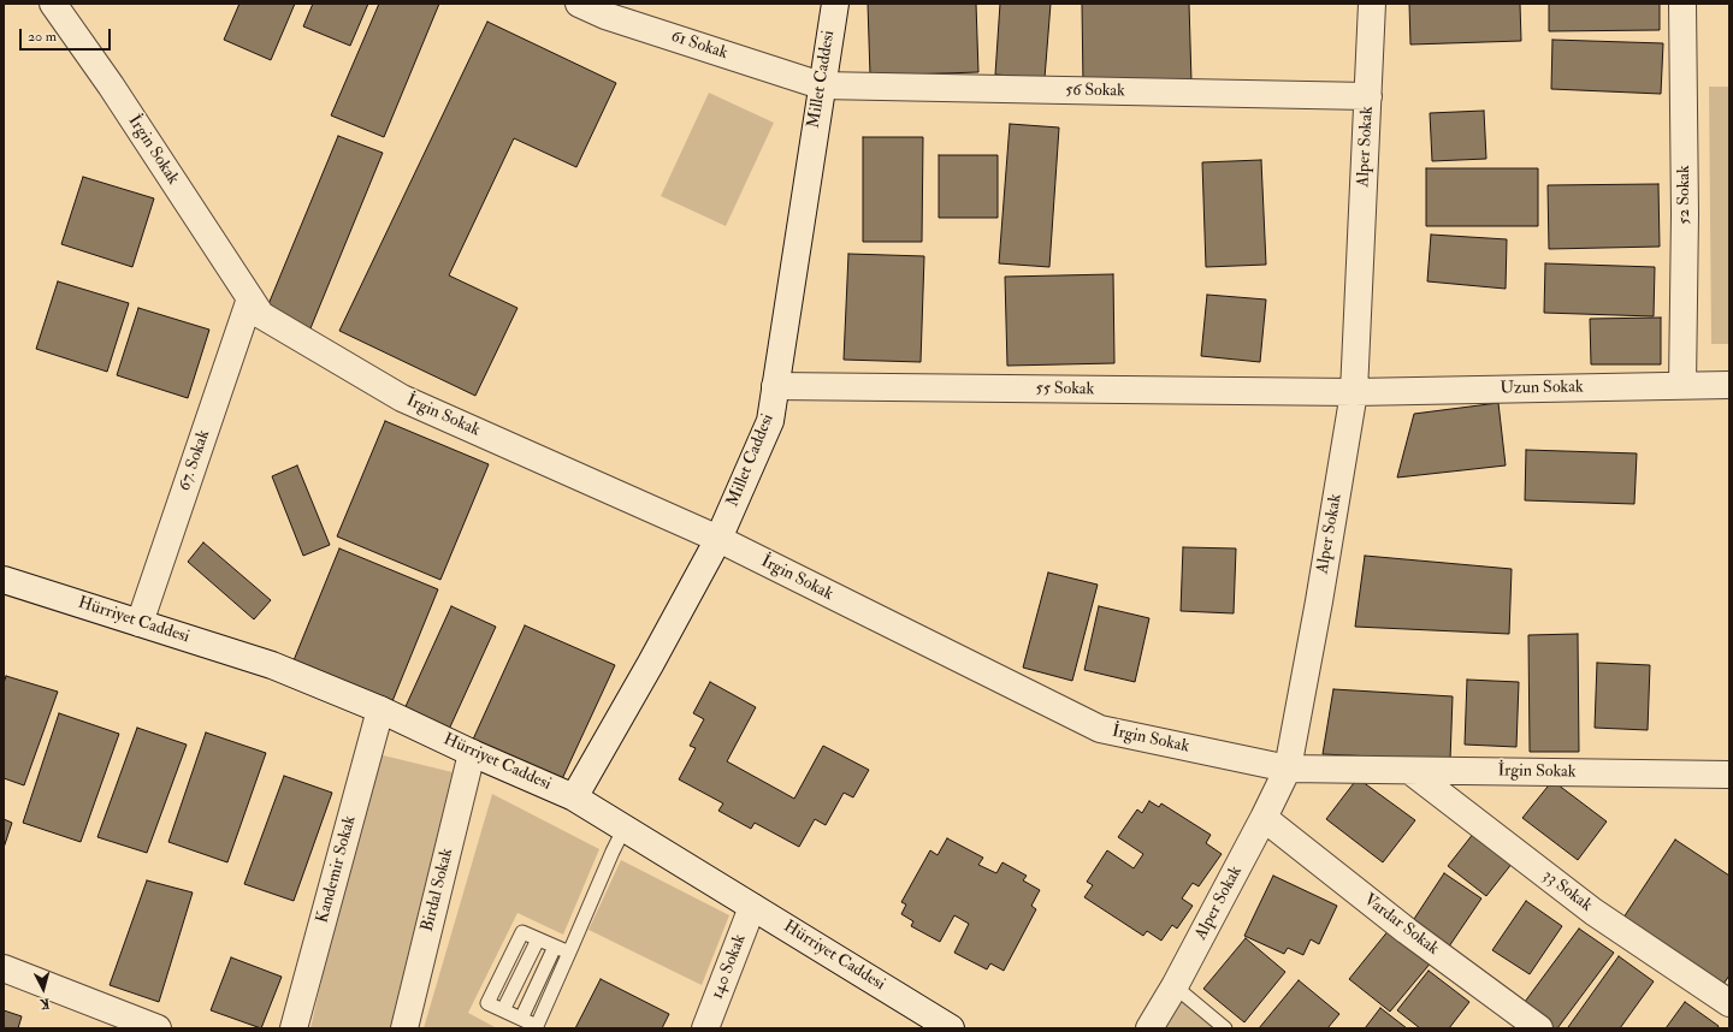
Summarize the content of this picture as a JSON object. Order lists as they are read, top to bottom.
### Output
{
  "streets": {
    "street": [
      "61 Sokak",
      "Millet Caddesi",
      "56 Sokak",
      "Alper Sokak",
      "İrgin Sokak",
      "52 Sokak",
      "Uzun Sokak",
      "55 Sokak",
      "67. Sokak",
      "Hürriyet Caddesi",
      "Kandemir Sokak",
      "Birdal Sokak",
      "33 Sokak",
      "Vardar Sokak",
      "140 Sokak"
    ]
  },
  "crossings": [
    ["61 Sokak", "Millet Caddesi"],
    ["61 Sokak", "56 Sokak"],
    ["Millet Caddesi", "56 Sokak"],
    ["Millet Caddesi", "İrgin Sokak"],
    ["Millet Caddesi", "55 Sokak"],
    ["Millet Caddesi", "Hürriyet Caddesi"],
    ["56 Sokak", "Alper Sokak"],
    ["Alper Sokak", "İrgin Sokak"],
    ["Alper Sokak", "Uzun Sokak"],
    ["Alper Sokak", "55 Sokak"],
    ["Alper Sokak", "Vardar Sokak"],
    ["İrgin Sokak", "67. Sokak"],
    ["İrgin Sokak", "33 Sokak"],
    ["52 Sokak", "Uzun Sokak"],
    ["Uzun Sokak", "55 Sokak"],
    ["67. Sokak", "Hürriyet Caddesi"],
    ["Hürriyet Caddesi", "Kandemir Sokak"],
    ["Hürriyet Caddesi", "Birdal Sokak"],
    ["Hürriyet Caddesi", "140 Sokak"]
  ],
  "scale_bar": "20 m",
  "north": "bottom"
}
